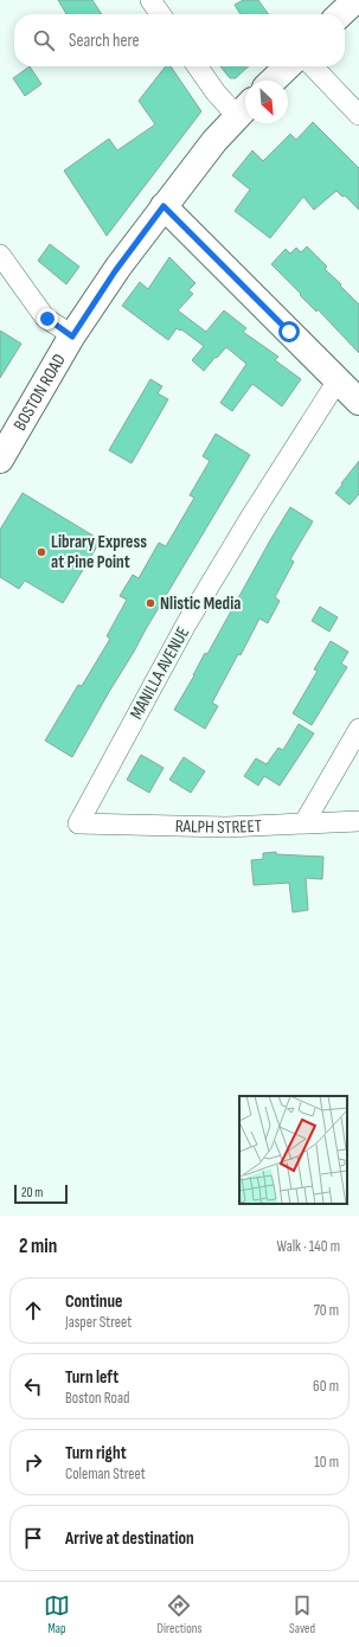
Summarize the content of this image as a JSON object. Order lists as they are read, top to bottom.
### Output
{
  "streets": {
    "main road": ["BOSTON ROAD"],
    "street": ["MANILLA AVENUE", "RALPH STREET"]
  },
  "crossings": [
    ["MANILLA AVENUE", "RALPH STREET"]
  ],
  "places": ["Library Express at Pine Point", "Nlistic Media"],
  "scale_bar": "20 m",
  "north": "bottom right",
  "page": {
    "search": "Search here",
    "scale": "20 m",
    "heading": ["2 min", "Walk · 140 m"],
    "list": [
      ["Continue", "Jasper Street", "70 m"],
      ["Turn left", "Boston Road", "60 m"],
      ["Turn right", "Coleman Street", "10 m"],
      "Arrive at destination"
    ],
    "nav": ["Map", "Directions", "Saved"]
  }
}
